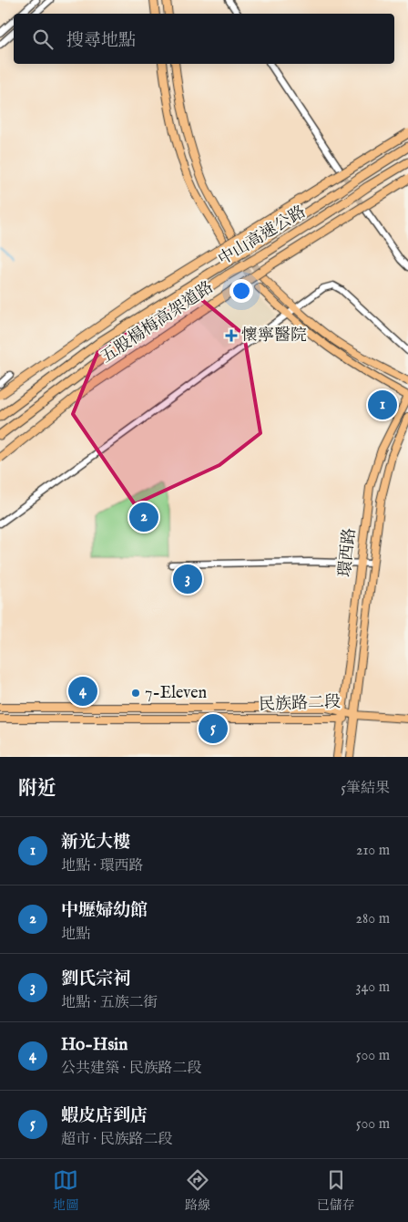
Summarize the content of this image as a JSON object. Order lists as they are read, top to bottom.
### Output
{
  "streets": {
    "highway": ["中山高速公路", "五股楊梅高架道路"],
    "main road": ["環西路", "民族路二段"]
  },
  "crossings": [
    ["環西路", "民族路二段"]
  ],
  "places": {
    "health": ["懷寧醫院"],
    "other": ["7-Eleven"]
  },
  "page": {
    "search": "搜尋地點",
    "pins": [
      "1",
      "2",
      "3",
      "4",
      "5"
    ],
    "heading": ["附近", "5筆結果"],
    "list": [
      {
        "mark": "1",
        "name": "新光大樓",
        "note": "地點 · 環西路",
        "value": "210 m"
      },
      {
        "mark": "2",
        "name": "中壢婦幼館",
        "note": "地點",
        "value": "280 m"
      },
      {
        "mark": "3",
        "name": "劉氏宗祠",
        "note": "地點 · 五族二街",
        "value": "340 m"
      },
      {
        "mark": "4",
        "name": "Ho-Hsin",
        "note": "公共建築 · 民族路二段",
        "value": "500 m"
      },
      {
        "mark": "5",
        "name": "蝦皮店到店",
        "note": "超市 · 民族路二段",
        "value": "500 m"
      }
    ],
    "nav": ["地圖", "路線", "已儲存"]
  }
}
